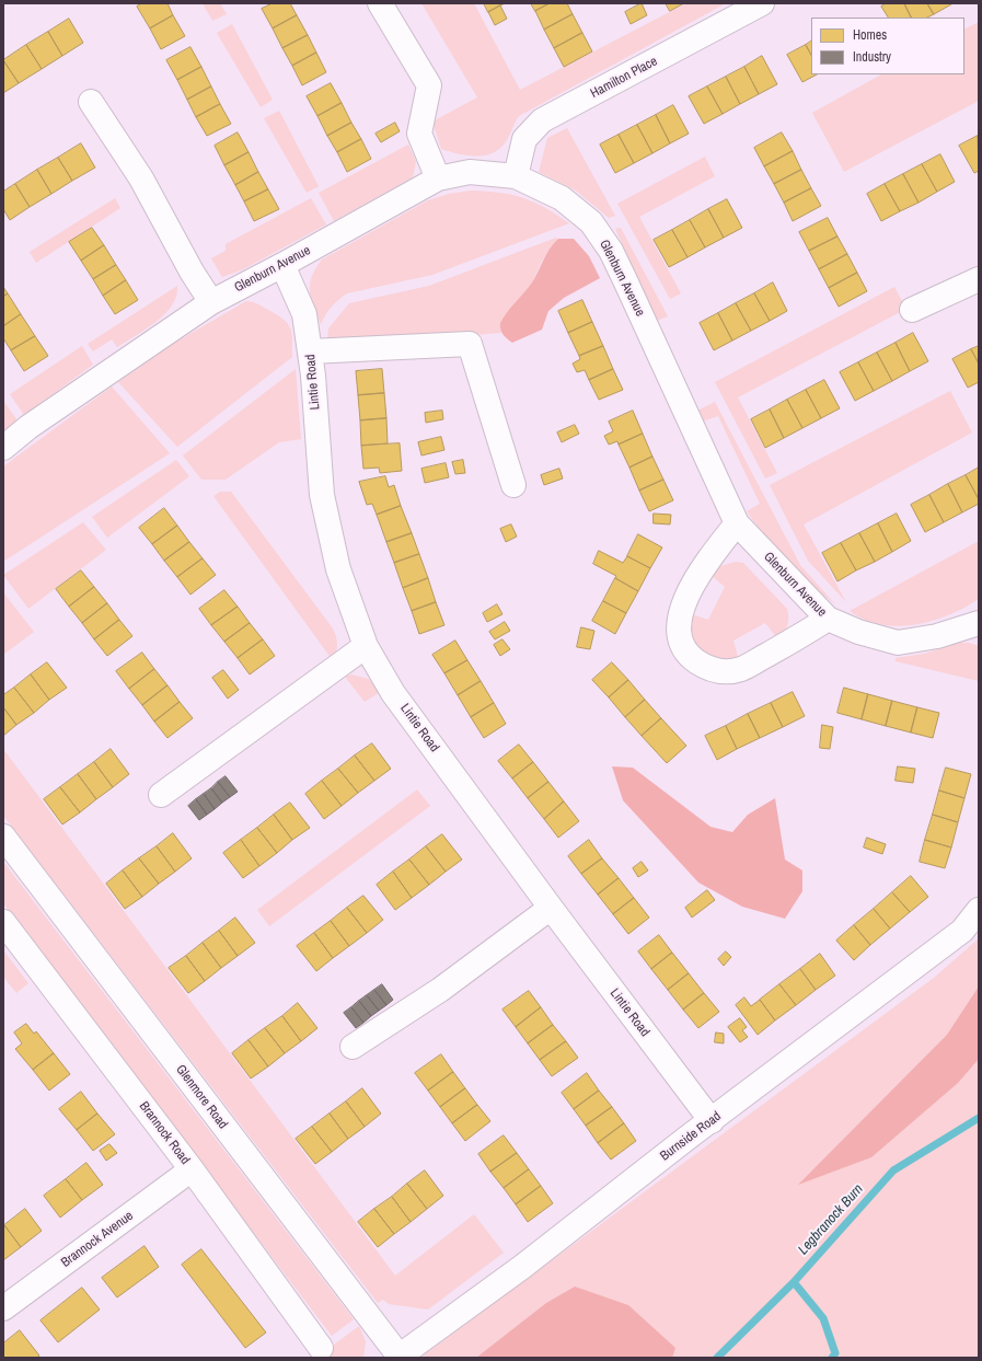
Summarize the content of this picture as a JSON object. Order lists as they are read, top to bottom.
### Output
{
  "streets": {
    "street": [
      "Hamilton Place",
      "Glenburn Avenue",
      "Lintie Road",
      "Glenmore Road",
      "Brannock Road",
      "Burnside Road",
      "Brannock Avenue"
    ]
  },
  "crossings": [
    ["Hamilton Place", "Glenburn Avenue"],
    ["Glenburn Avenue", "Lintie Road"],
    ["Lintie Road", "Burnside Road"],
    ["Glenmore Road", "Burnside Road"],
    ["Brannock Road", "Brannock Avenue"]
  ],
  "water": ["Legbranock Burn"],
  "legend": ["Homes", "Industry"]
}
